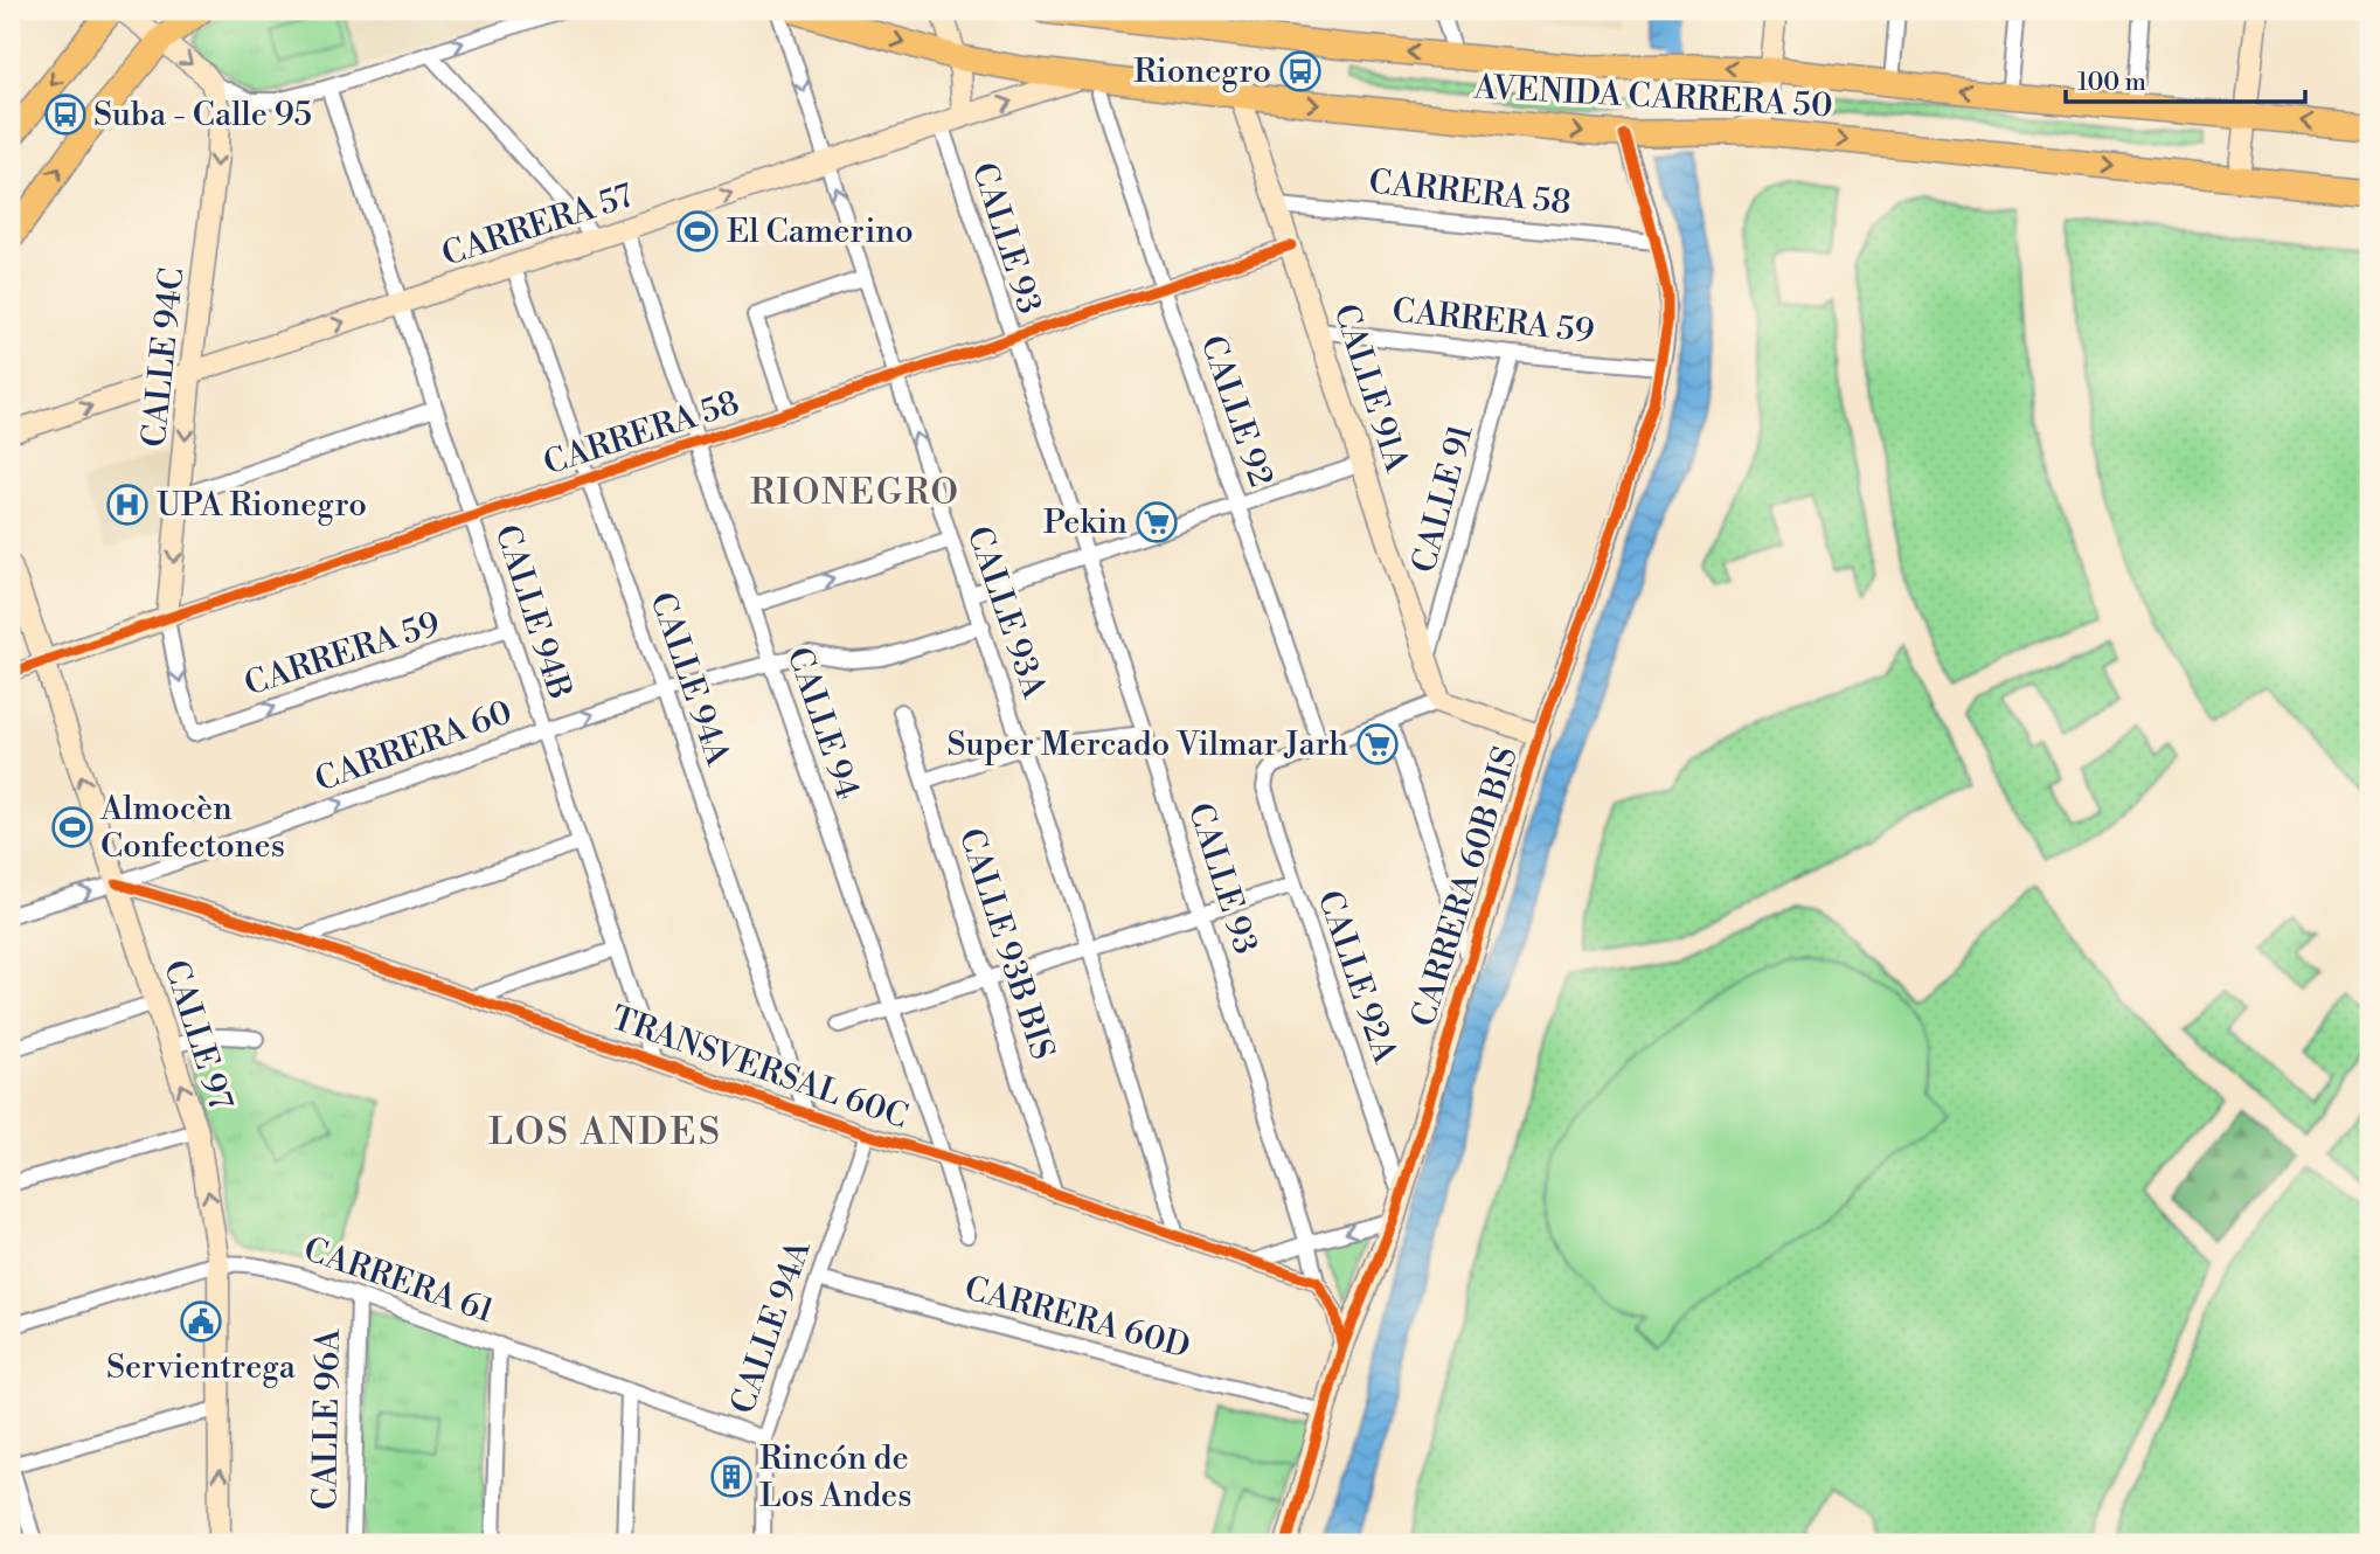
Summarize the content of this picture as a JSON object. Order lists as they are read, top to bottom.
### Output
{
  "streets": {
    "main road": ["AVENIDA CARRERA 50"],
    "street": [
      "CARRERA 58",
      "CARRERA 57",
      "CALLE 93",
      "CARRERA 59",
      "CALLE 94C",
      "CALLE 91A",
      "CALLE 92",
      "CALLE 91",
      "CALLE 94B",
      "CALLE 93A",
      "CALLE 94A",
      "CALLE 94",
      "CARRERA 60",
      "CARRERA 60B BIS",
      "CALLE 93B BIS",
      "CALLE 92A",
      "CALLE 97",
      "TRANSVERSAL 60C",
      "CARRERA 61",
      "CARRERA 60D",
      "CALLE 96A"
    ]
  },
  "crossings": [
    ["AVENIDA CARRERA 50", "CARRERA 57"],
    ["AVENIDA CARRERA 50", "CALLE 91A"],
    ["AVENIDA CARRERA 50", "CALLE 92"],
    ["AVENIDA CARRERA 50", "CARRERA 60B BIS"],
    ["CARRERA 58", "CALLE 93"],
    ["CARRERA 58", "CALLE 94C"],
    ["CARRERA 58", "CALLE 91A"],
    ["CARRERA 58", "CALLE 92"],
    ["CARRERA 58", "CALLE 94B"],
    ["CARRERA 58", "CALLE 93A"],
    ["CARRERA 58", "CALLE 94A"],
    ["CARRERA 58", "CALLE 94"],
    ["CARRERA 58", "CARRERA 60B BIS"],
    ["CARRERA 58", "CALLE 97"],
    ["CARRERA 57", "CALLE 93"],
    ["CARRERA 57", "CALLE 94C"],
    ["CARRERA 57", "CALLE 92"],
    ["CARRERA 57", "CALLE 94B"],
    ["CARRERA 57", "CALLE 93A"],
    ["CARRERA 57", "CALLE 94A"],
    ["CARRERA 57", "CALLE 94"],
    ["CALLE 93", "TRANSVERSAL 60C"],
    ["CARRERA 59", "CALLE 94C"],
    ["CARRERA 59", "CALLE 91A"],
    ["CARRERA 59", "CALLE 91"],
    ["CARRERA 59", "CALLE 94B"],
    ["CARRERA 59", "CARRERA 60B BIS"],
    ["CALLE 91A", "CALLE 91"],
    ["CALLE 92", "CALLE 92A"],
    ["CALLE 94B", "CARRERA 60"],
    ["CALLE 94B", "TRANSVERSAL 60C"],
    ["CALLE 93A", "CARRERA 60"],
    ["CALLE 93A", "TRANSVERSAL 60C"],
    ["CALLE 94A", "CARRERA 60"],
    ["CALLE 94A", "TRANSVERSAL 60C"],
    ["CALLE 94A", "CARRERA 61"],
    ["CALLE 94A", "CARRERA 60D"],
    ["CALLE 94", "CARRERA 60"],
    ["CALLE 94", "TRANSVERSAL 60C"],
    ["CARRERA 60", "CALLE 97"],
    ["CARRERA 60", "TRANSVERSAL 60C"],
    ["CARRERA 60B BIS", "CALLE 92A"],
    ["CARRERA 60B BIS", "CARRERA 60D"],
    ["CALLE 93B BIS", "TRANSVERSAL 60C"],
    ["CALLE 97", "TRANSVERSAL 60C"],
    ["CALLE 97", "CARRERA 61"],
    ["CARRERA 61", "CALLE 96A"]
  ],
  "one_way": ["CARRERA 59", "CALLE 94C", "CALLE 97"],
  "districts": ["RIONEGRO", "LOS ANDES"],
  "places": {
    "bus stop": ["Rionegro", "Suba - Calle 95"],
    "sports": ["El Camerino", "Almocèn Confectones"],
    "hospital": ["UPA Rionegro"],
    "supermarket": ["Pekin", "Super Mercado Vilmar Jarh"],
    "public building": ["Servientrega"],
    "building": ["Rincón de Los Andes"]
  },
  "scale_bar": "100 m"
}
